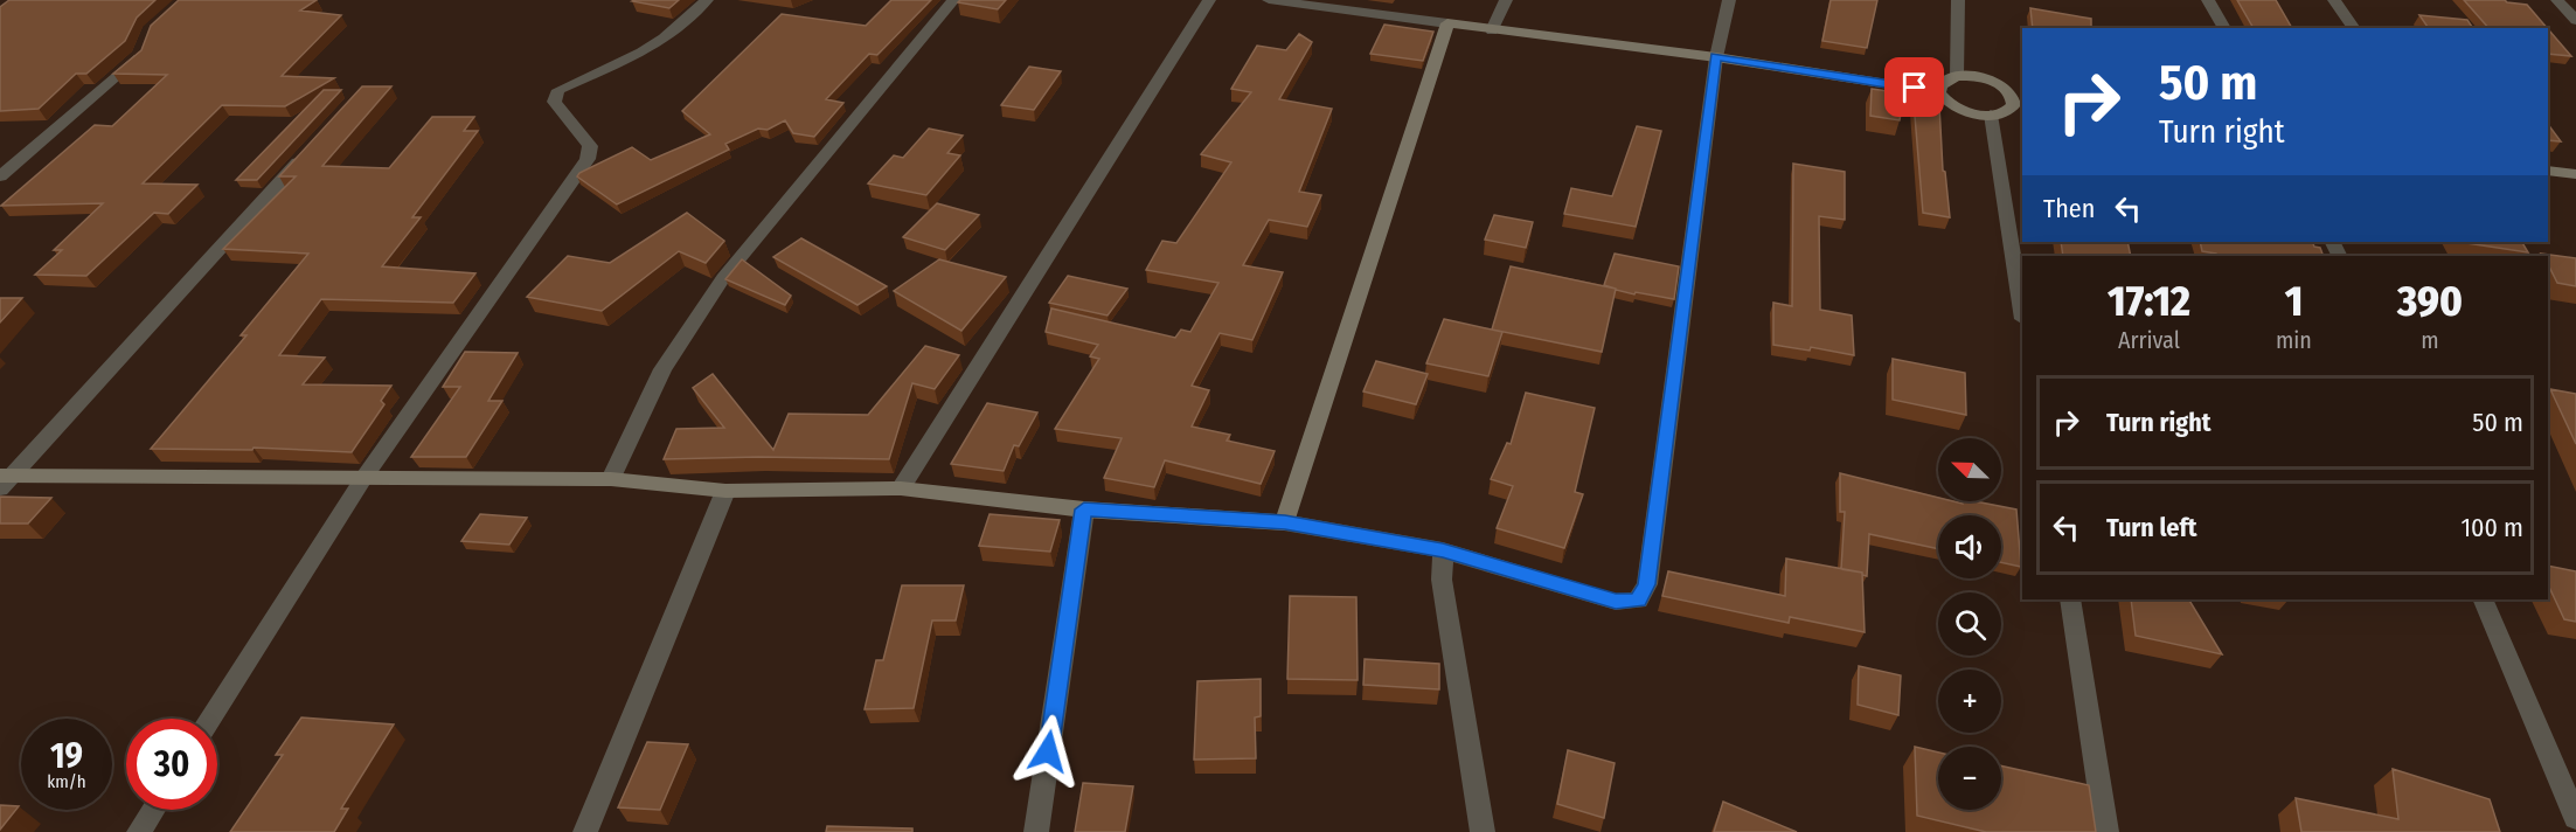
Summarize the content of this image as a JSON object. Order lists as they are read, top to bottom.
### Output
{
  "north": "top left",
  "page": {
    "turn": ["50 m", "Turn right"],
    "then": "Then",
    "eta": [
      "17:12",
      "Arrival",
      "1",
      "min",
      "390",
      "m"
    ],
    "list": [
      {
        "name": "Turn right",
        "value": "50 m"
      },
      {
        "name": "Turn left",
        "value": "100 m"
      }
    ],
    "map_buttons": ["+", "−"],
    "speed": "19 km/h",
    "limit": "30"
  }
}
